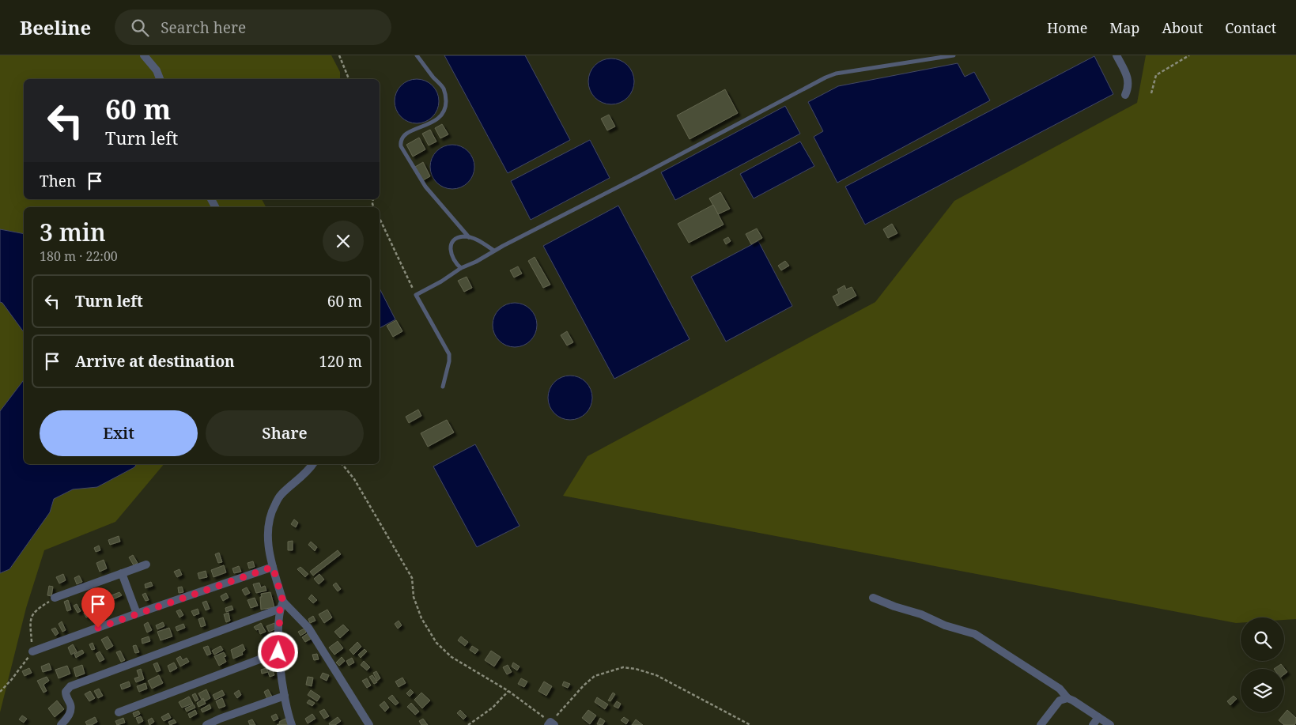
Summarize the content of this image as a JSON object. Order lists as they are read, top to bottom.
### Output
{
  "page": {
    "header": "Beeline",
    "search": "Search here",
    "nav": [
      "Home",
      "Map",
      "About",
      "Contact"
    ],
    "turn": ["60 m", "Turn left"],
    "then": "Then",
    "heading": ["3 min", "180 m · 22:00"],
    "list": [
      {
        "name": "Turn left",
        "value": "60 m"
      },
      {
        "name": "Arrive at destination",
        "value": "120 m"
      }
    ],
    "buttons": ["Exit", "Share"]
  }
}
